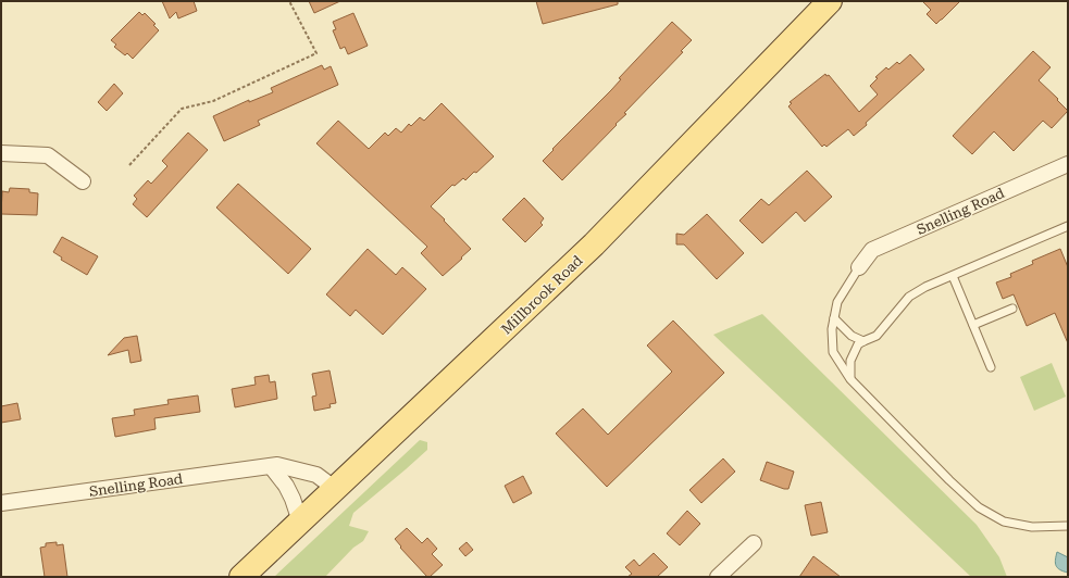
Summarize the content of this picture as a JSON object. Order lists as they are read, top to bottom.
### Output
{
  "streets": {
    "main road": ["Millbrook Road"],
    "street": ["Snelling Road"]
  },
  "crossings": [
    ["Snelling Road", "Millbrook Road"]
  ]
}
